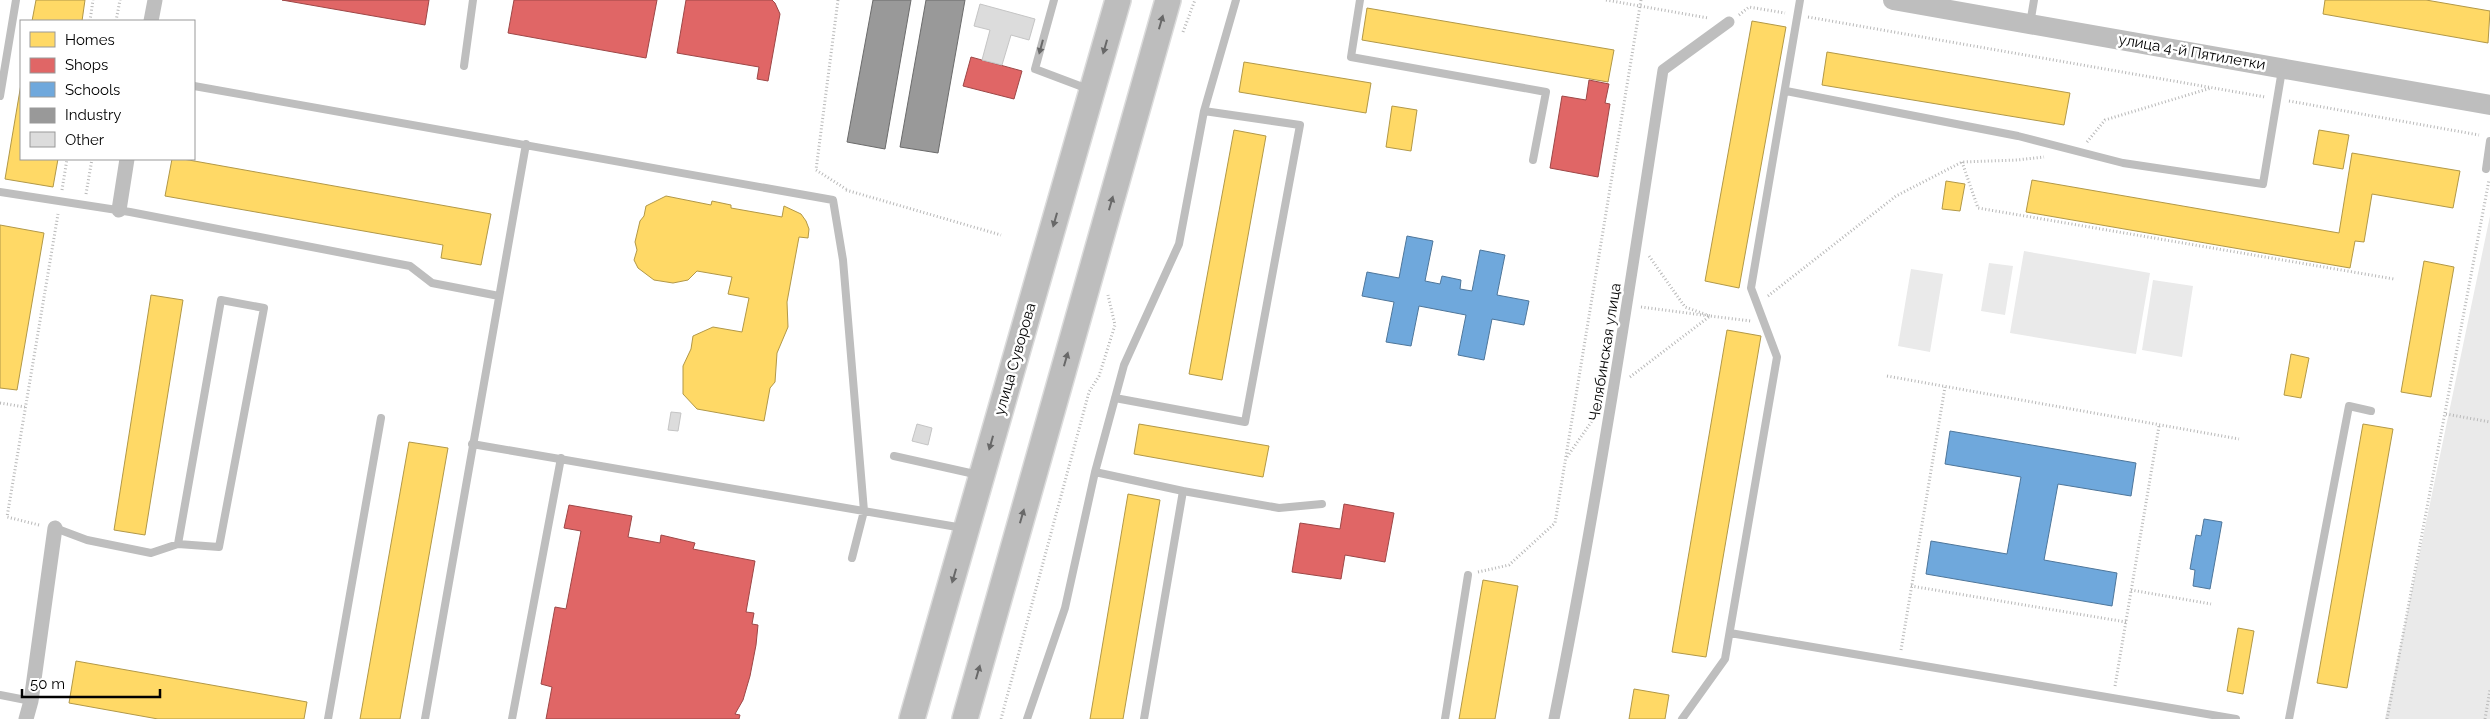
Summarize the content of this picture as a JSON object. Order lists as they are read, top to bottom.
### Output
{
  "streets": {
    "main road": ["улица Суворова"],
    "street": ["улица 4-й Пятилетки", "Челябинская улица"]
  },
  "legend": [
    "Homes",
    "Shops",
    "Schools",
    "Industry",
    "Other"
  ],
  "scale_bar": "50 m"
}
